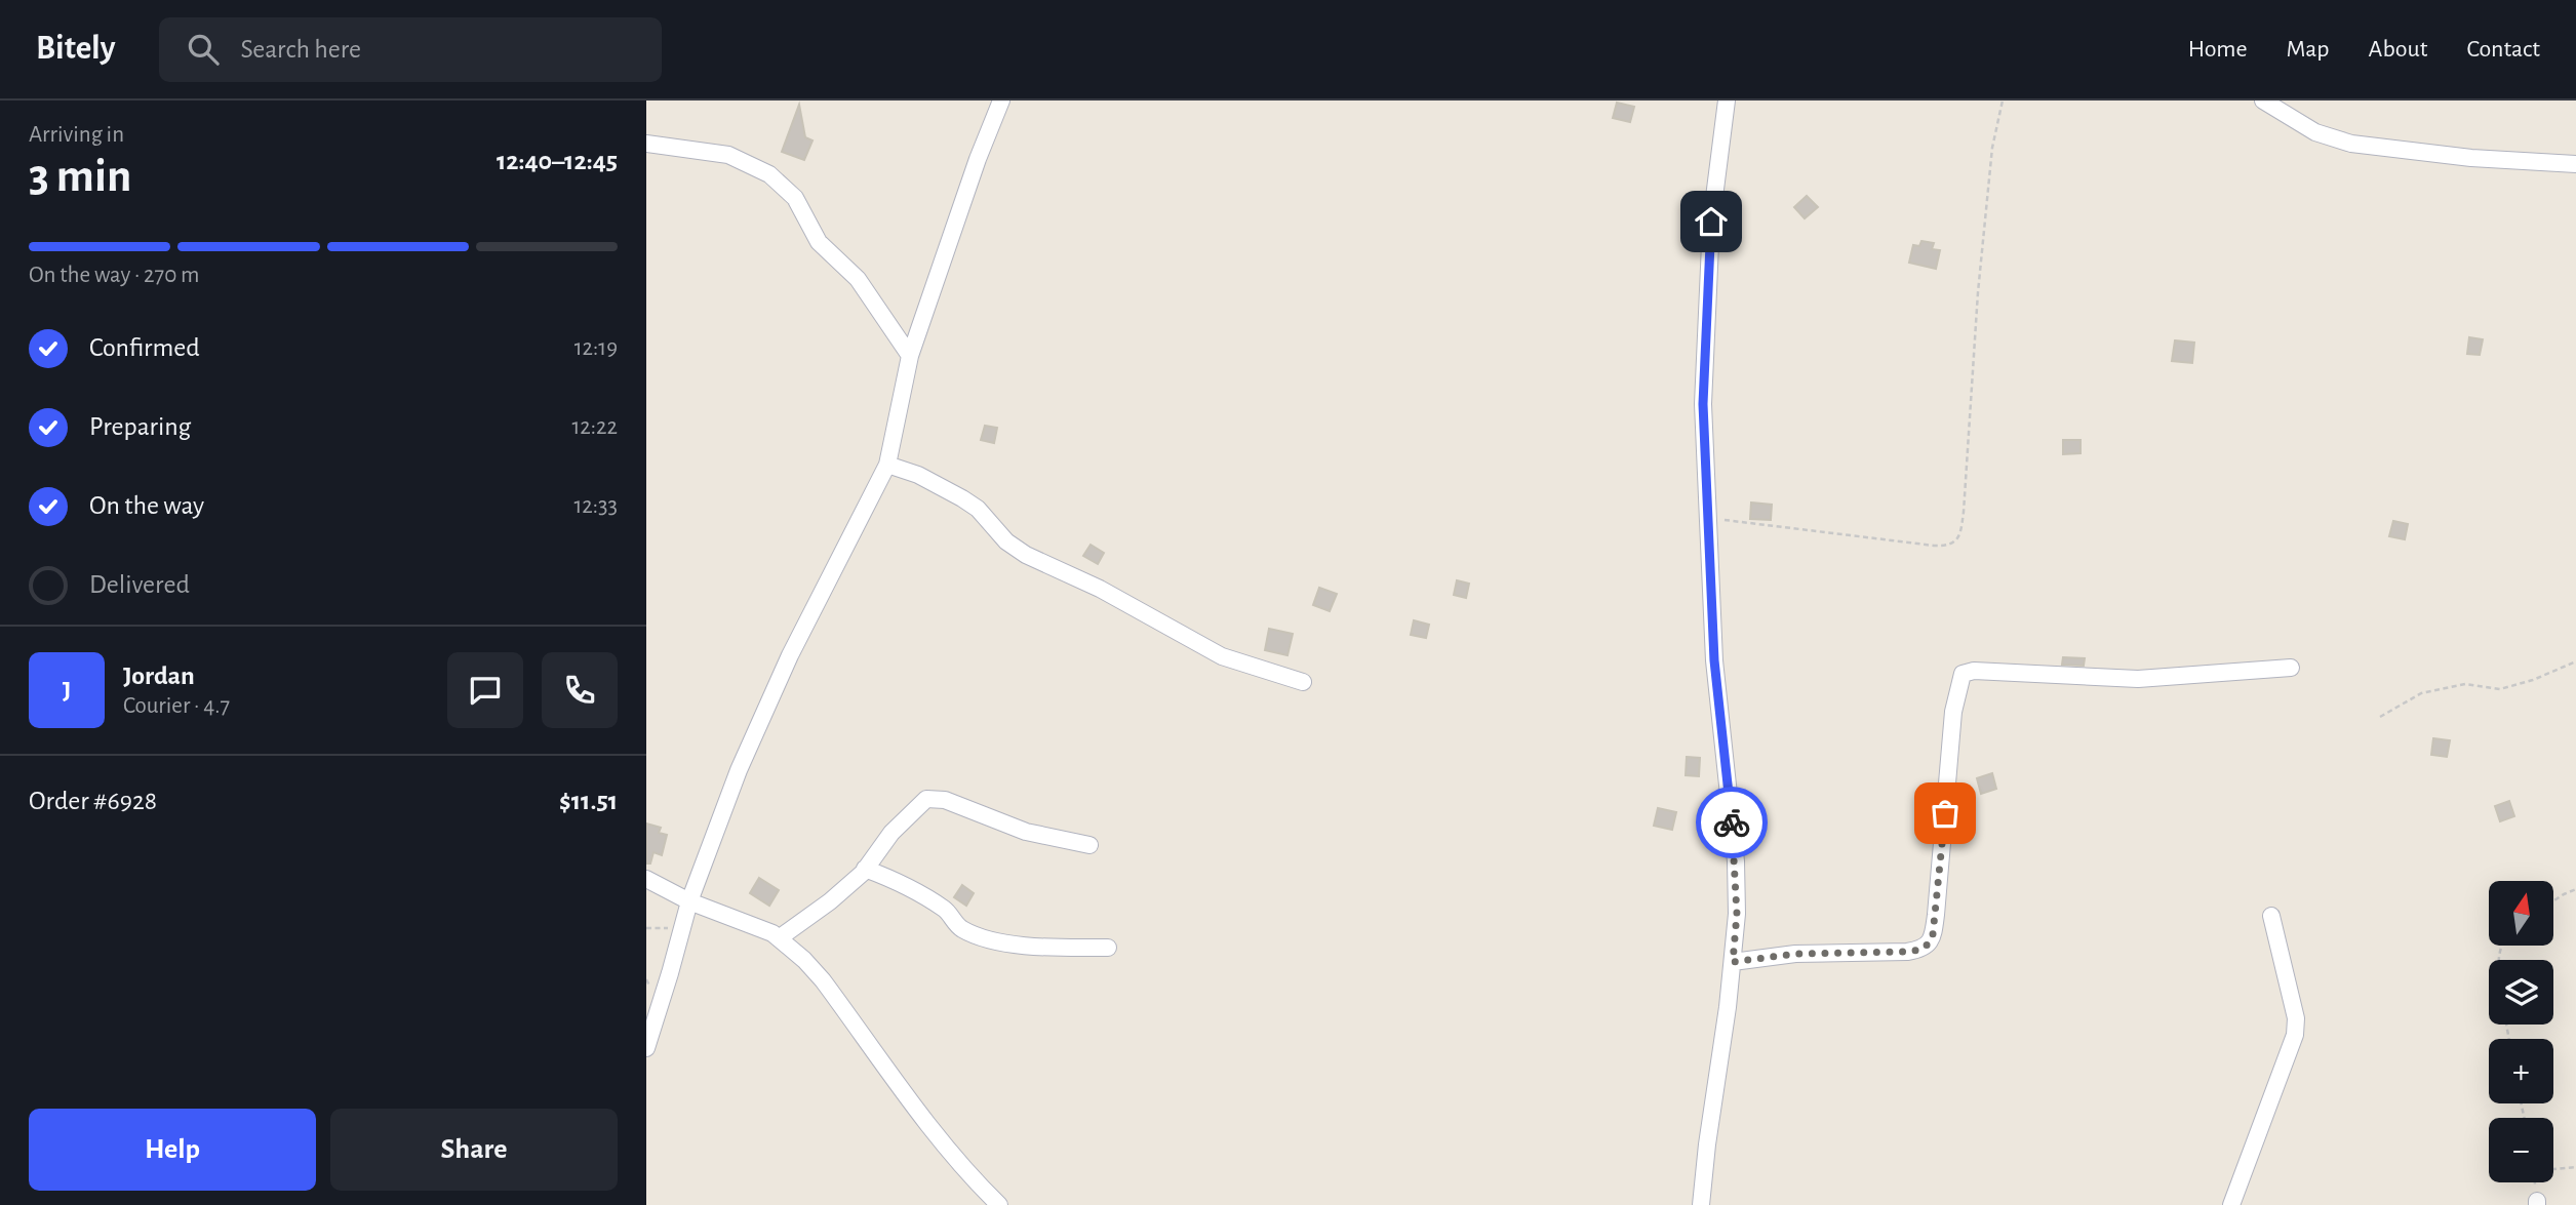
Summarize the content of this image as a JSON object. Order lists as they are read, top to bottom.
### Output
{
  "north": "top",
  "page": {
    "header": "Bitely",
    "search": "Search here",
    "nav": [
      "Home",
      "Map",
      "About",
      "Contact"
    ],
    "heading": ["3 min", "Arriving in", "12:40–12:45"],
    "panel": [
      "Jordan",
      "Courier · 4.7",
      "Order #6928",
      "$11.51"
    ],
    "bar": "On the way · 270 m",
    "list": [
      ["Confirmed", "12:19"],
      ["Preparing", "12:22"],
      ["On the way", "12:33"],
      "Delivered"
    ],
    "round": "J",
    "map_buttons": ["+", "−"],
    "buttons": ["Help", "Share"]
  }
}
